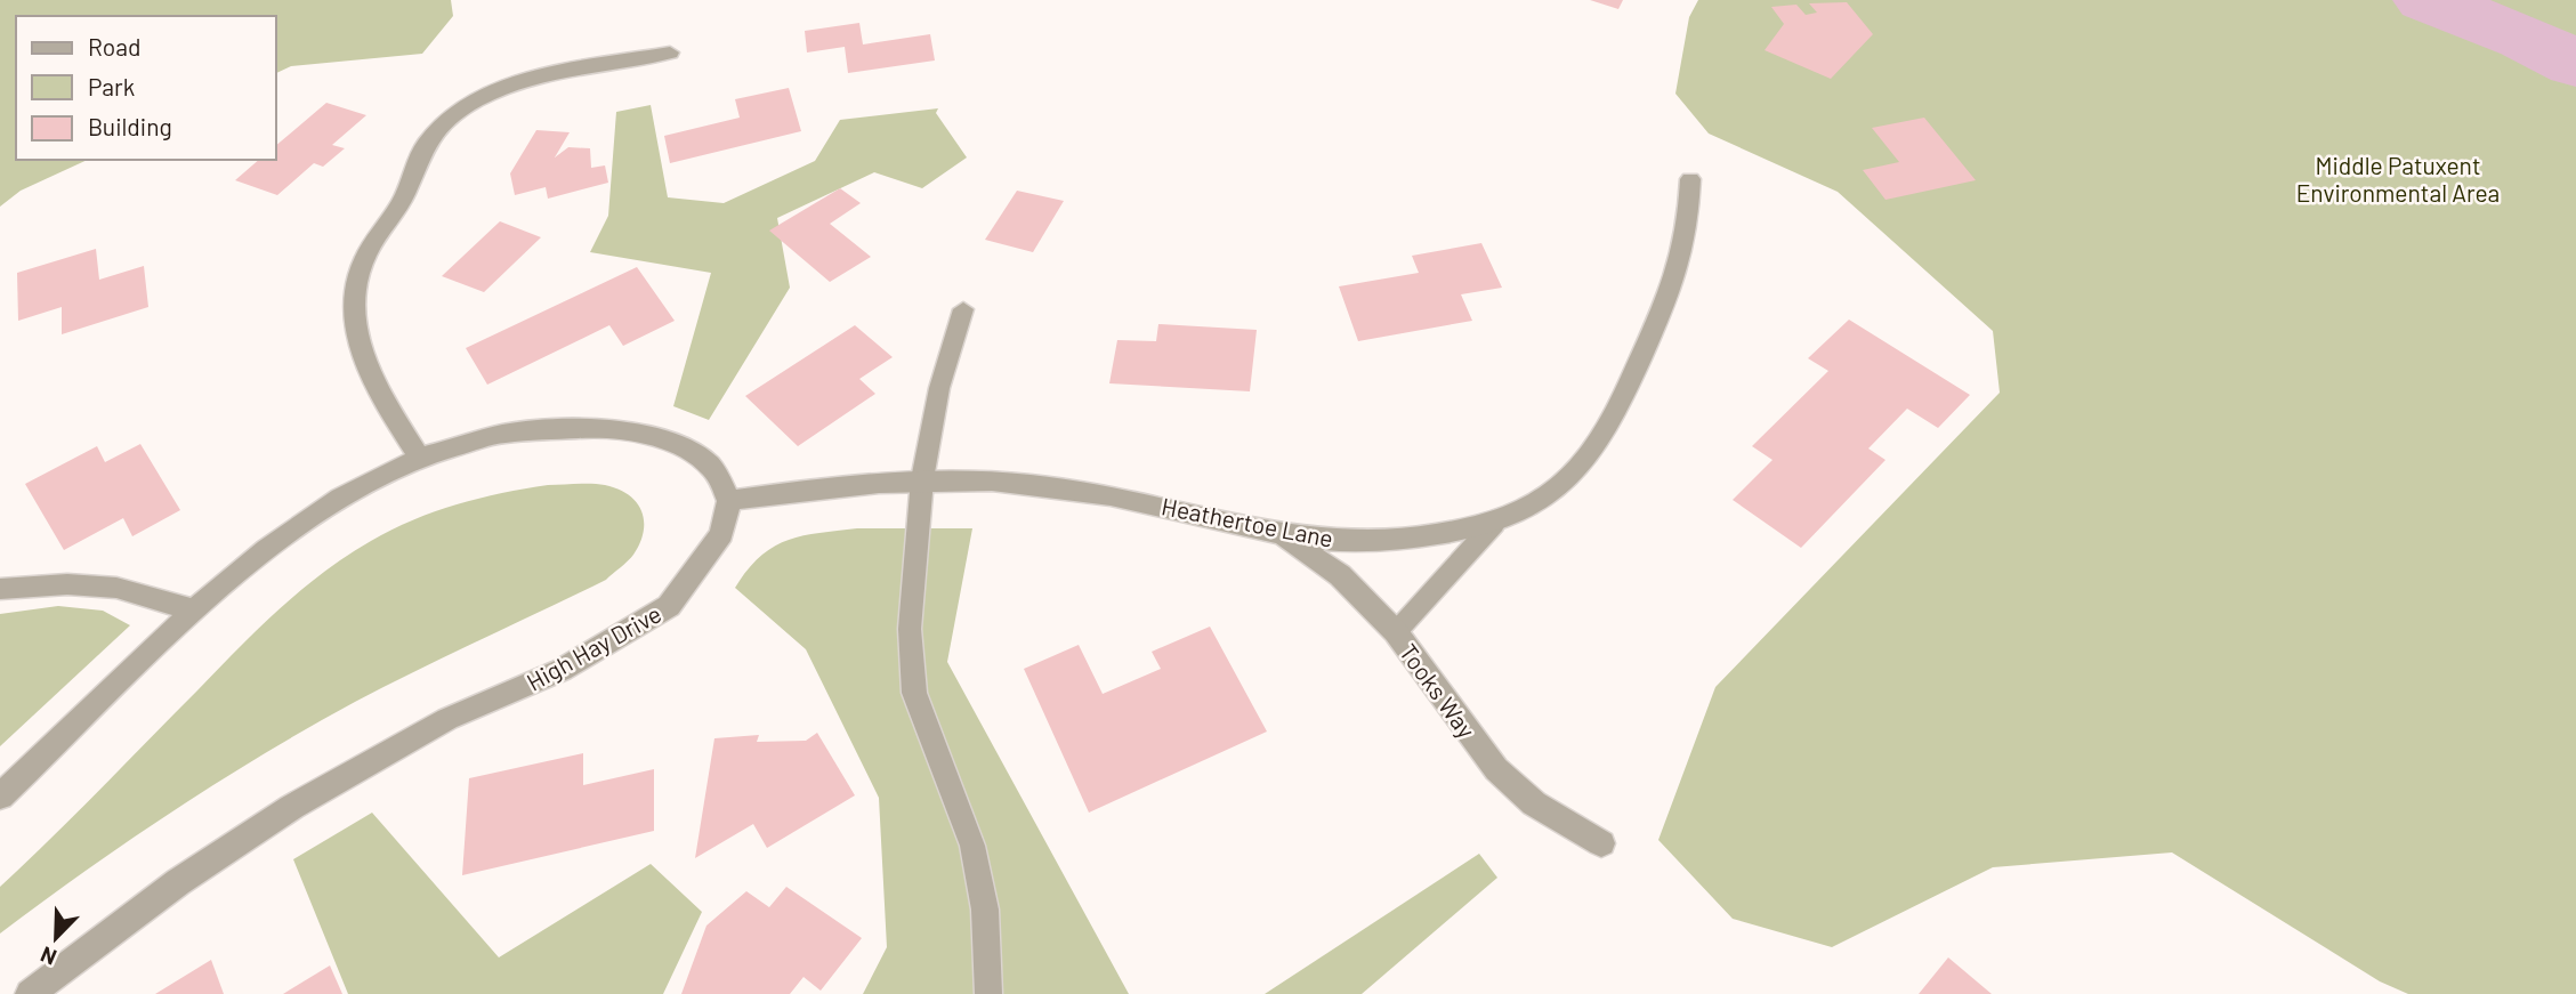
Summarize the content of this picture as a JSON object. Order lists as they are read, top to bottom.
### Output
{
  "streets": {
    "street": ["Heathertoe Lane", "High Hay Drive", "Tooks Way"]
  },
  "crossings": [
    ["Heathertoe Lane", "High Hay Drive"],
    ["Heathertoe Lane", "Tooks Way"]
  ],
  "parks": ["Middle Patuxent Environmental Area"],
  "legend": ["Road", "Park", "Building"],
  "north": "bottom left"
}
